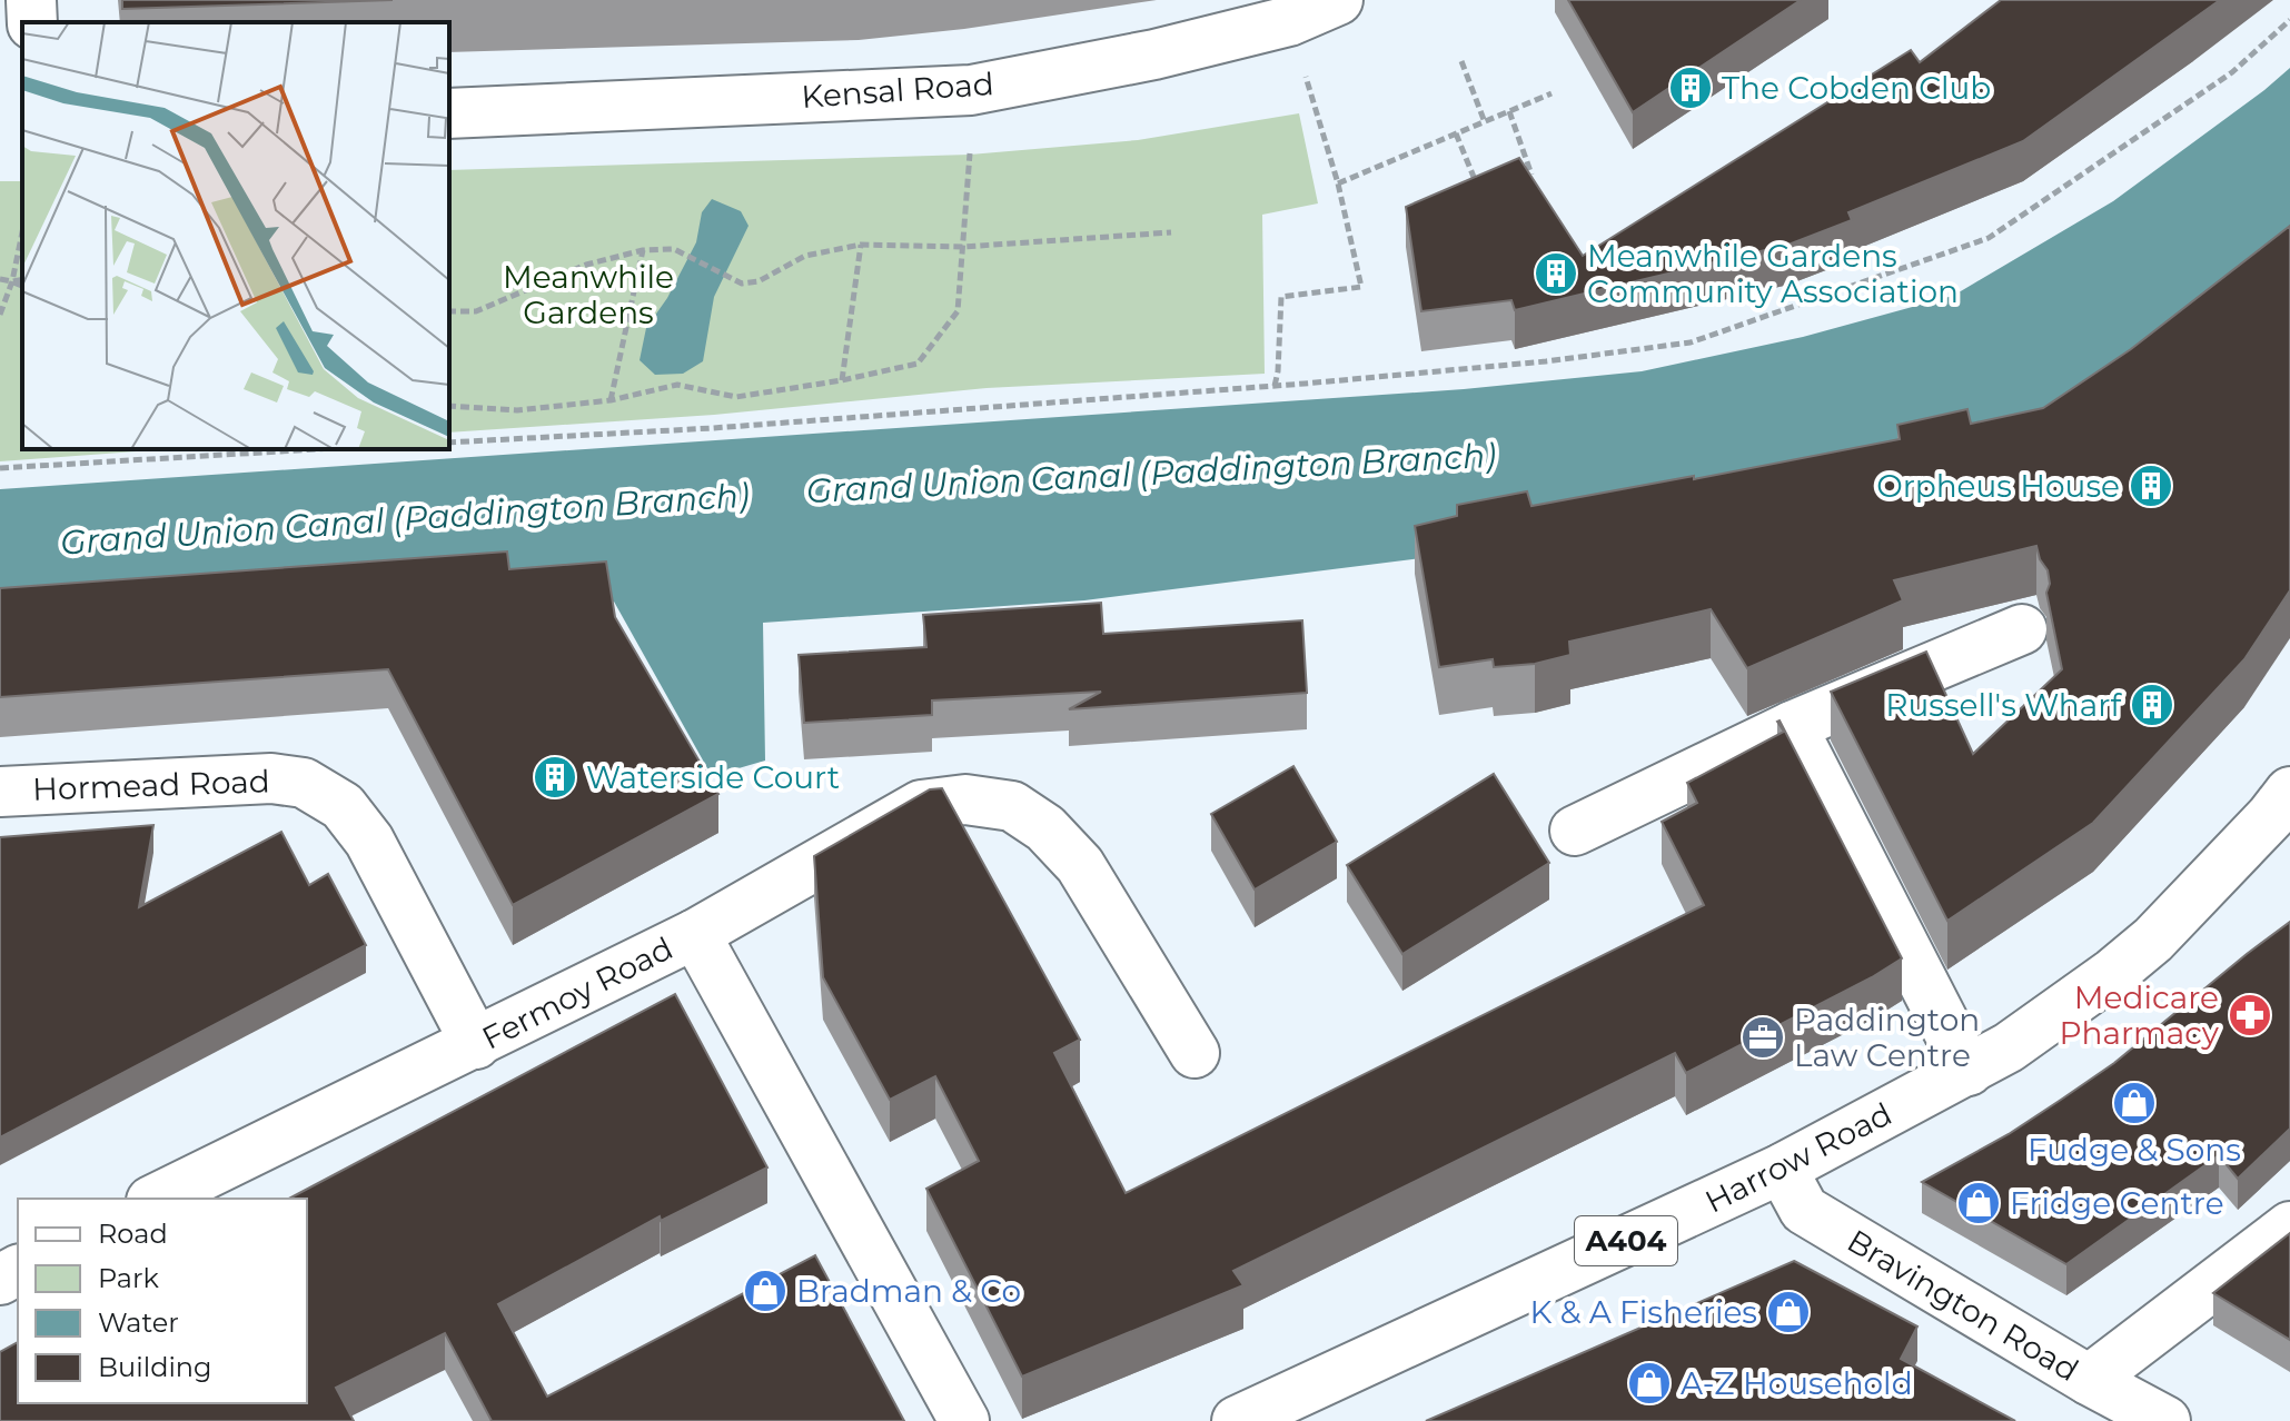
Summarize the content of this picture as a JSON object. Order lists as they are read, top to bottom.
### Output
{
  "streets": {
    "street": [
      "Kensal Road",
      "Hormead Road",
      "Fermoy Road",
      "Harrow Road",
      "A404",
      "Bravington Road"
    ]
  },
  "crossings": [
    ["Hormead Road", "Fermoy Road"],
    ["Harrow Road", "Bravington Road"]
  ],
  "water": ["Grand Union Canal (Paddington Branch)"],
  "parks": ["Meanwhile Gardens"],
  "places": {
    "building": [
      "The Cobden Club",
      "Meanwhile Gardens Community Association",
      "Orpheus House",
      "Russell's Wharf",
      "Waterside Court"
    ],
    "pharmacy": ["Medicare Pharmacy"],
    "office": ["Paddington Law Centre"],
    "shop": [
      "Fudge & Sons",
      "Fridge Centre",
      "Bradman & Co",
      "K & A Fisheries",
      "A-Z Household"
    ]
  },
  "legend": [
    "Road",
    "Park",
    "Water",
    "Building"
  ]
}
